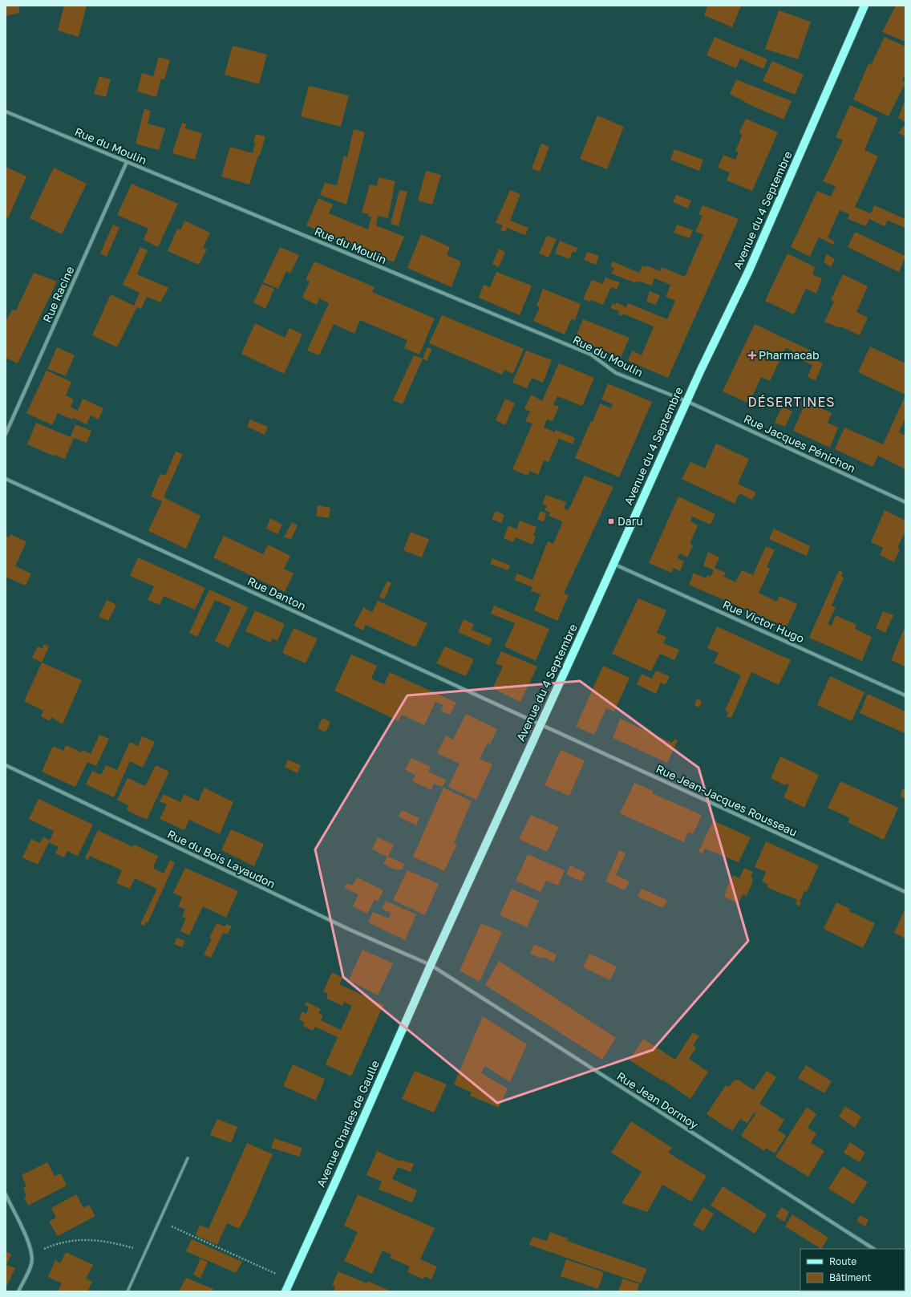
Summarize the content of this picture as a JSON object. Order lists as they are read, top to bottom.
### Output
{
  "streets": {
    "main road": ["Avenue du 4 Septembre", "Avenue Charles de Gaulle"],
    "street": [
      "Rue du Moulin",
      "Rue Racine",
      "Rue Jacques Pénichon",
      "Rue Danton",
      "Rue Victor Hugo",
      "Rue Jean-Jacques Rousseau",
      "Rue du Bois Layaudon",
      "Rue Jean Dormoy"
    ]
  },
  "crossings": [
    ["Rue du Moulin", "Avenue du 4 Septembre"],
    ["Rue du Moulin", "Rue Racine"],
    ["Rue du Moulin", "Rue Jacques Pénichon"],
    ["Avenue du 4 Septembre", "Rue Jacques Pénichon"],
    ["Avenue du 4 Septembre", "Rue Danton"],
    ["Avenue du 4 Septembre", "Rue Victor Hugo"],
    ["Avenue du 4 Septembre", "Rue Jean-Jacques Rousseau"],
    ["Avenue du 4 Septembre", "Rue du Bois Layaudon"],
    ["Avenue du 4 Septembre", "Rue Jean Dormoy"],
    ["Avenue du 4 Septembre", "Avenue Charles de Gaulle"],
    ["Rue Danton", "Rue Jean-Jacques Rousseau"],
    ["Rue du Bois Layaudon", "Rue Jean Dormoy"],
    ["Rue du Bois Layaudon", "Avenue Charles de Gaulle"],
    ["Rue Jean Dormoy", "Avenue Charles de Gaulle"]
  ],
  "districts": ["DÉSERTINES"],
  "places": {
    "health": ["Pharmacab"],
    "transit": ["Daru"]
  },
  "legend": ["Route", "Bâtiment"]
}
